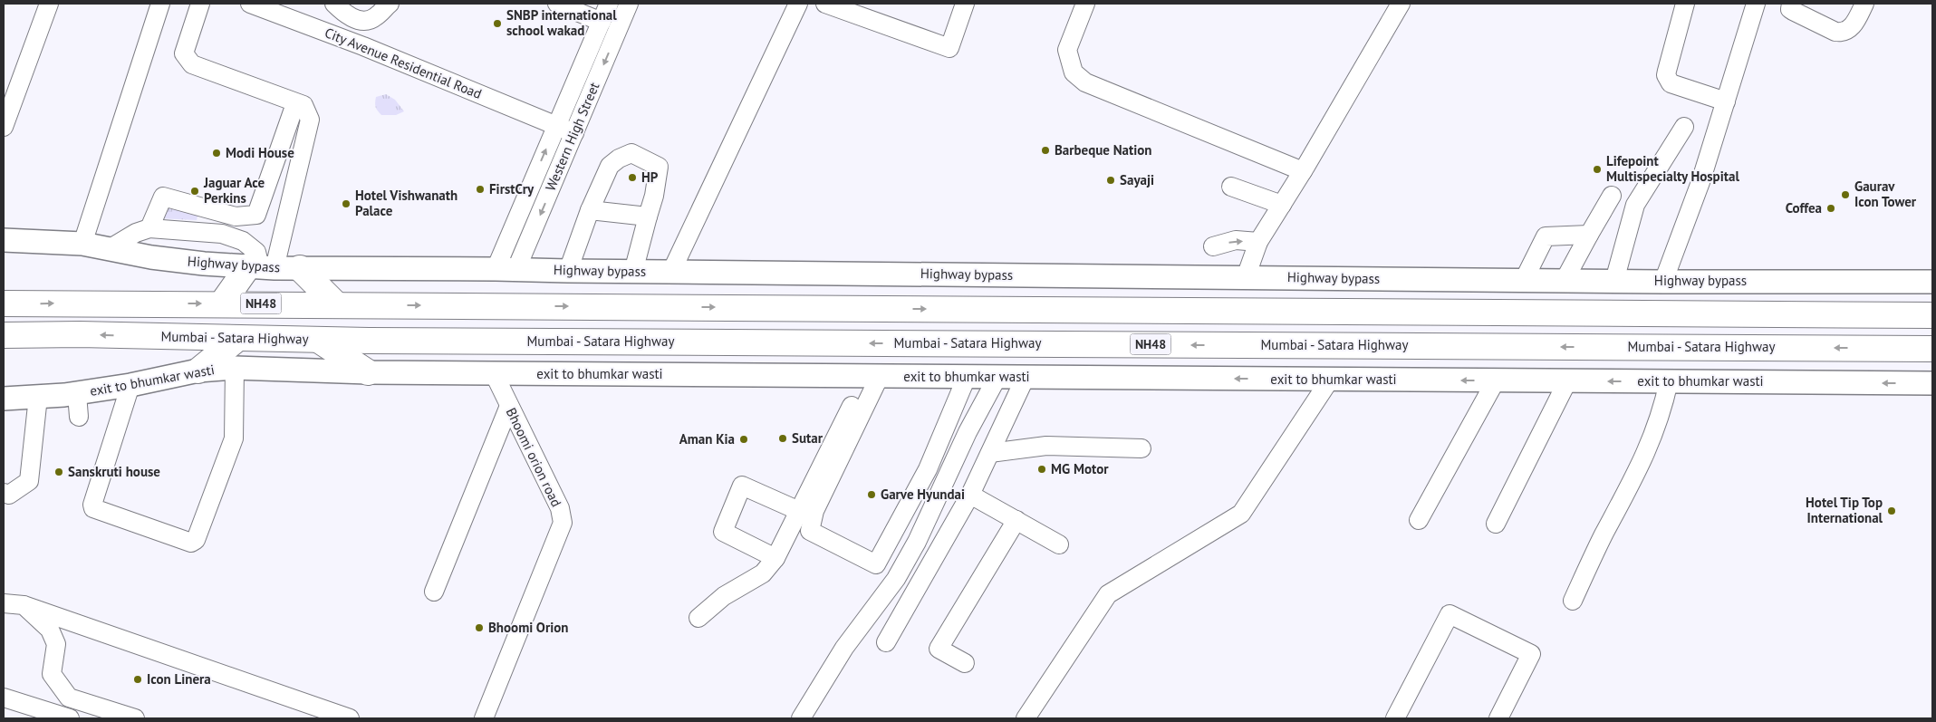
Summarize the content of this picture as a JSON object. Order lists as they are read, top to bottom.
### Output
{
  "streets": {
    "highway": ["NH48", "Mumbai - Satara Highway"],
    "main road": ["Highway bypass", "exit to bhumkar wasti"],
    "street": ["City Avenue Residential Road", "Western High Street", "Bhoomi orion road"]
  },
  "crossings": [
    ["City Avenue Residential Road", "Western High Street"],
    ["Western High Street", "Highway bypass"],
    ["exit to bhumkar wasti", "Bhoomi orion road"]
  ],
  "one_way": ["exit to bhumkar wasti"],
  "places": [
    "SNBP international school wakad",
    "Barbeque Nation",
    "Modi House",
    "Lifepoint Multispecialty Hospital",
    "HP",
    "Sayaji",
    "FirstCry",
    "Jaguar Ace Perkins",
    "Gaurav Icon Tower",
    "Hotel Vishwanath Palace",
    "Coffea",
    "Sutar",
    "Aman Kia",
    "MG Motor",
    "Sanskruti house",
    "Garve Hyundai",
    "Hotel Tip Top International",
    "Bhoomi Orion",
    "Icon Linera"
  ]
}
